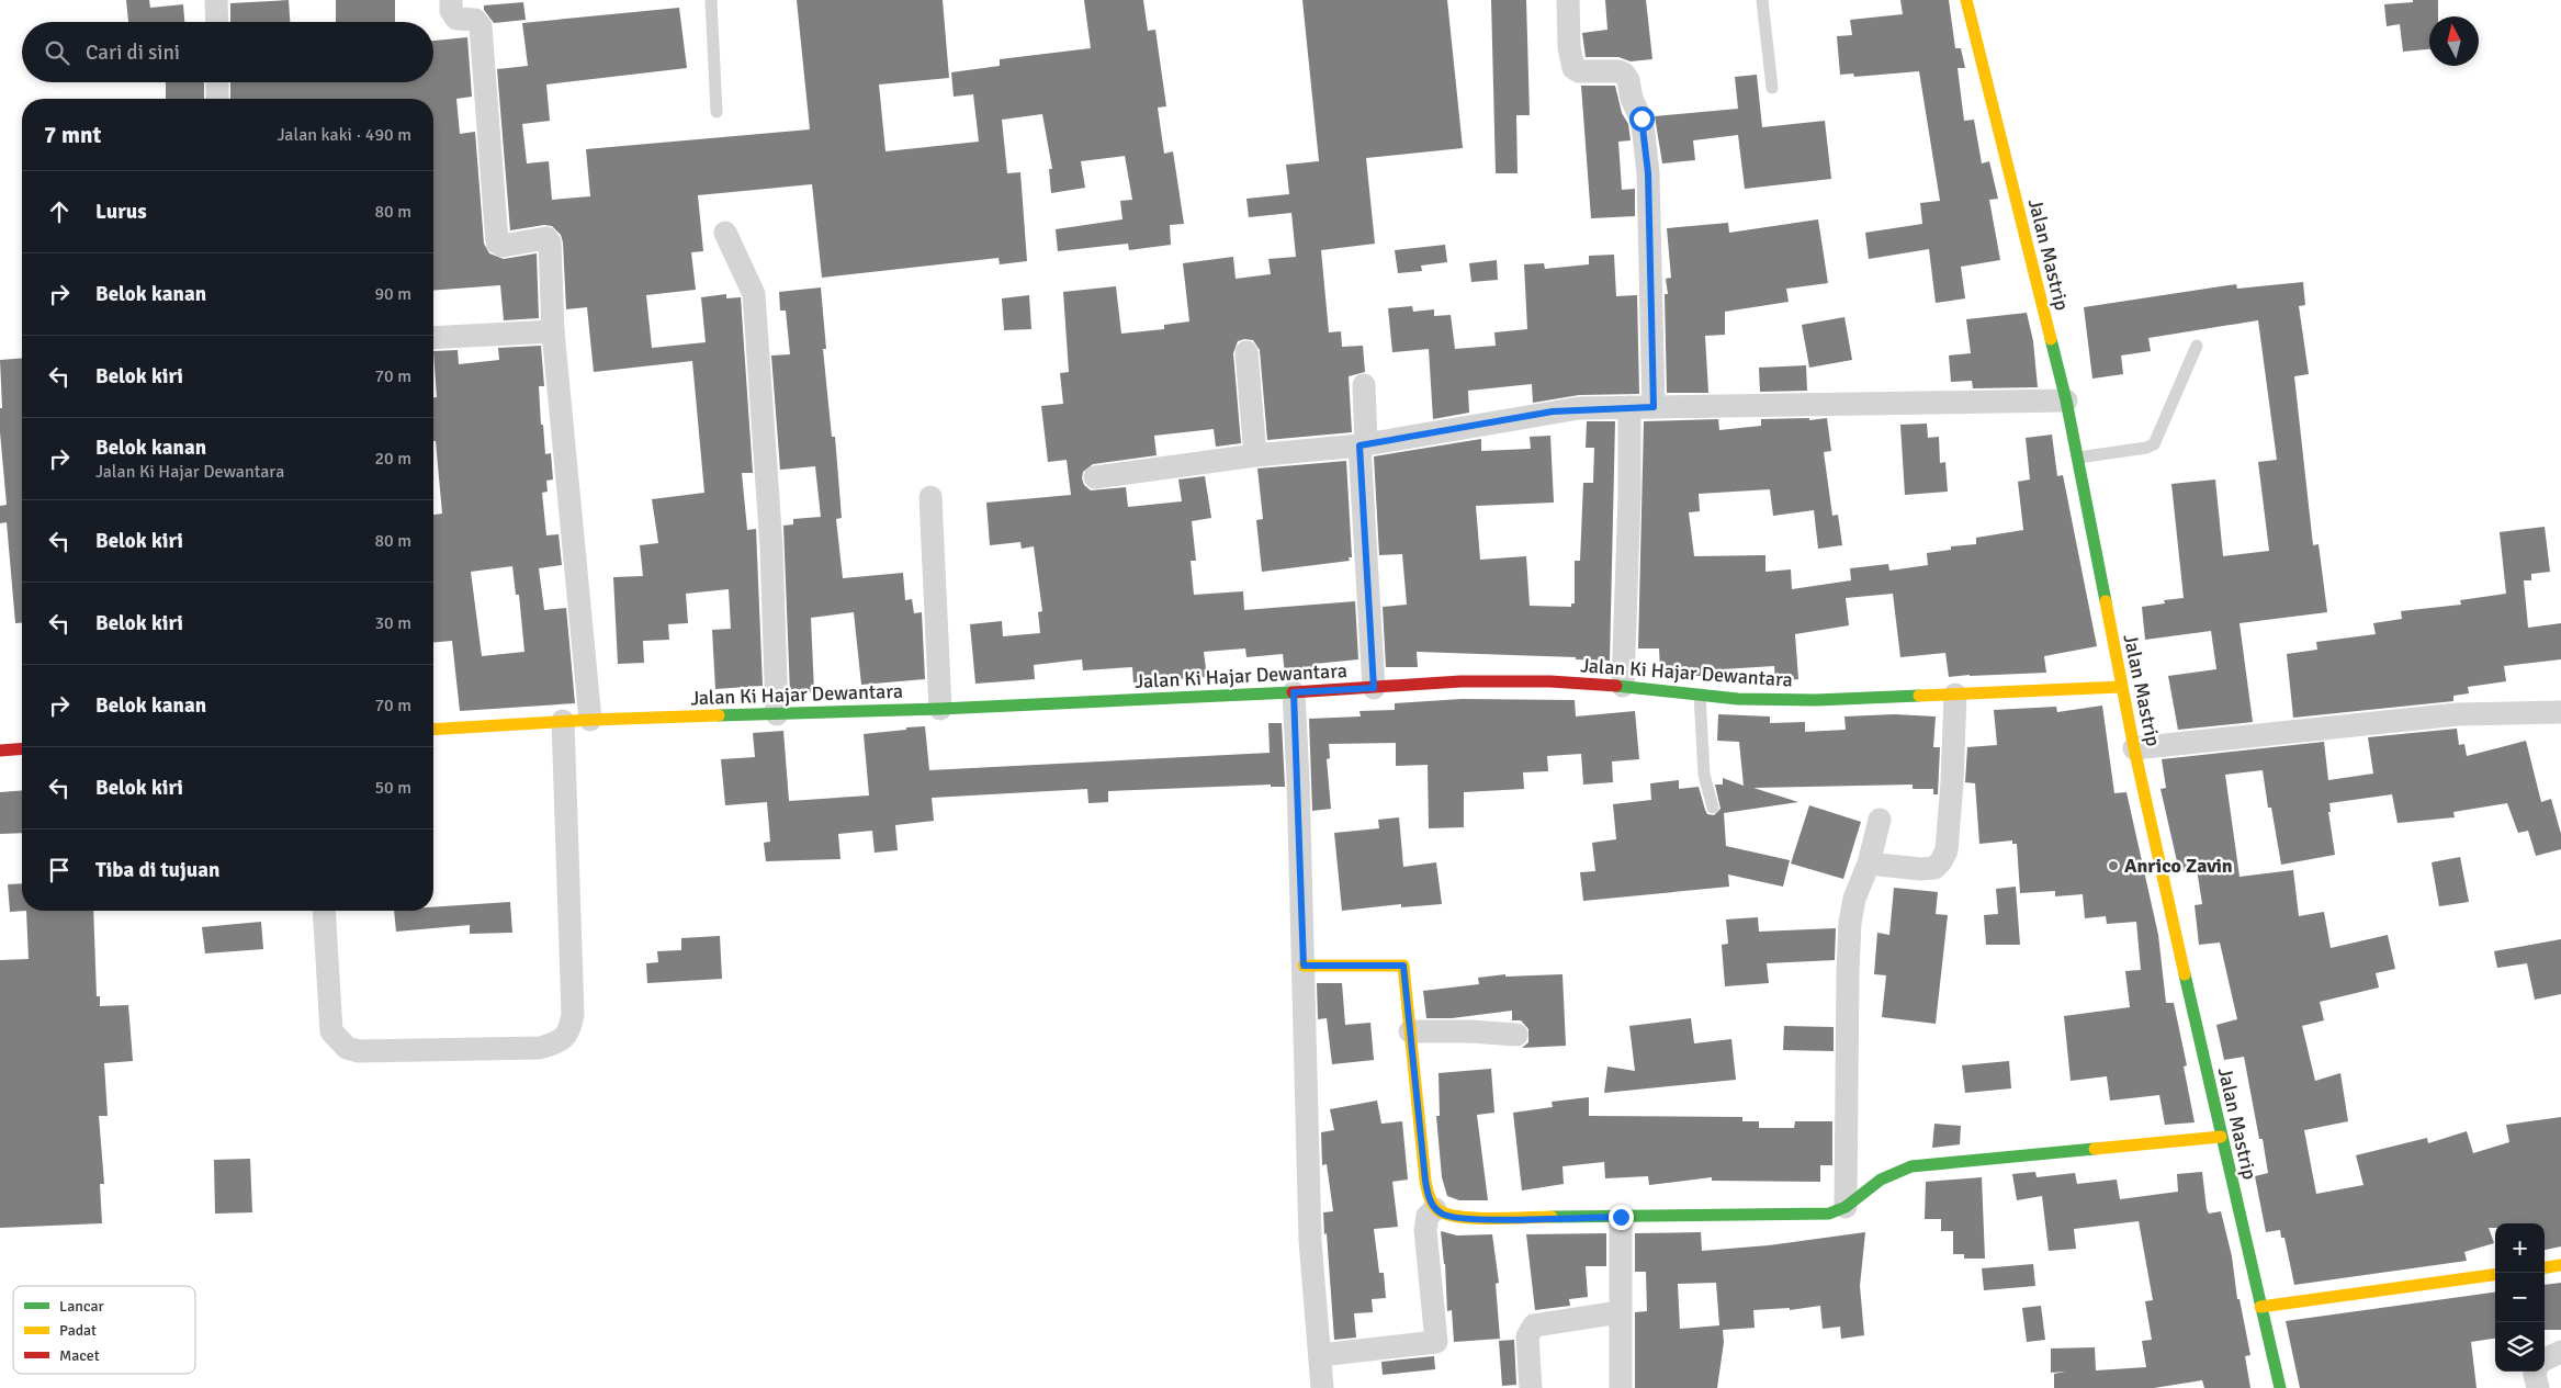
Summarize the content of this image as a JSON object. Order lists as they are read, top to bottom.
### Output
{
  "streets": {
    "street": ["Jalan Mastrip", "Jalan Ki Hajar Dewantara"]
  },
  "crossings": [
    ["Jalan Mastrip", "Jalan Ki Hajar Dewantara"]
  ],
  "places": ["Anrico Zavin"],
  "legend": ["Lancar", "Padat", "Macet"],
  "north": "top",
  "page": {
    "search": "Cari di sini",
    "heading": ["7 mnt", "Jalan kaki · 490 m"],
    "list": [
      ["Lurus", "80 m"],
      ["Belok kanan", "90 m"],
      ["Belok kiri", "70 m"],
      ["Belok kanan", "Jalan Ki Hajar Dewantara", "20 m"],
      ["Belok kiri", "80 m"],
      ["Belok kiri", "30 m"],
      ["Belok kanan", "70 m"],
      ["Belok kiri", "50 m"],
      "Tiba di tujuan"
    ],
    "map_buttons": ["+", "−"]
  }
}
